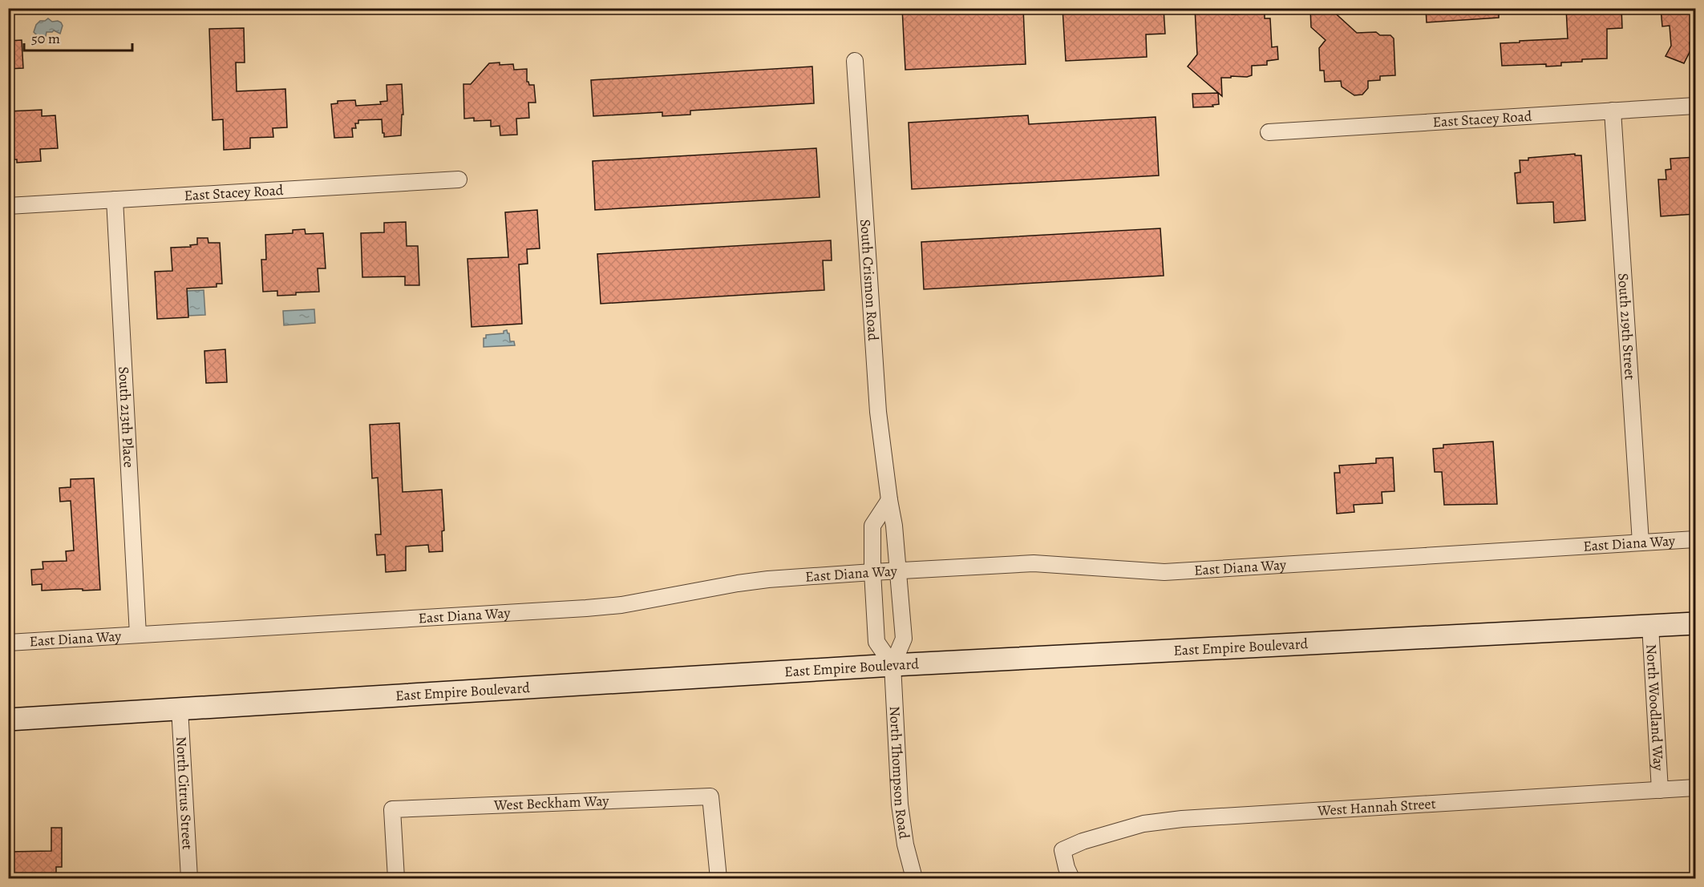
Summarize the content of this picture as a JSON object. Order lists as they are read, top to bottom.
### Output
{
  "streets": {
    "street": [
      "East Stacey Road",
      "South Crismon Road",
      "South 219th Street",
      "South 213th Place",
      "East Diana Way",
      "East Empire Boulevard",
      "North Woodland Way",
      "North Thompson Road",
      "North Citrus Street",
      "West Beckham Way",
      "West Hannah Street"
    ]
  },
  "crossings": [
    ["East Stacey Road", "South 219th Street"],
    ["East Stacey Road", "South 213th Place"],
    ["South Crismon Road", "East Diana Way"],
    ["South Crismon Road", "East Empire Boulevard"],
    ["South Crismon Road", "North Thompson Road"],
    ["South 219th Street", "East Diana Way"],
    ["South 213th Place", "East Diana Way"],
    ["East Empire Boulevard", "North Woodland Way"],
    ["East Empire Boulevard", "North Thompson Road"],
    ["East Empire Boulevard", "North Citrus Street"],
    ["North Woodland Way", "West Hannah Street"]
  ],
  "scale_bar": "50 m"
}
